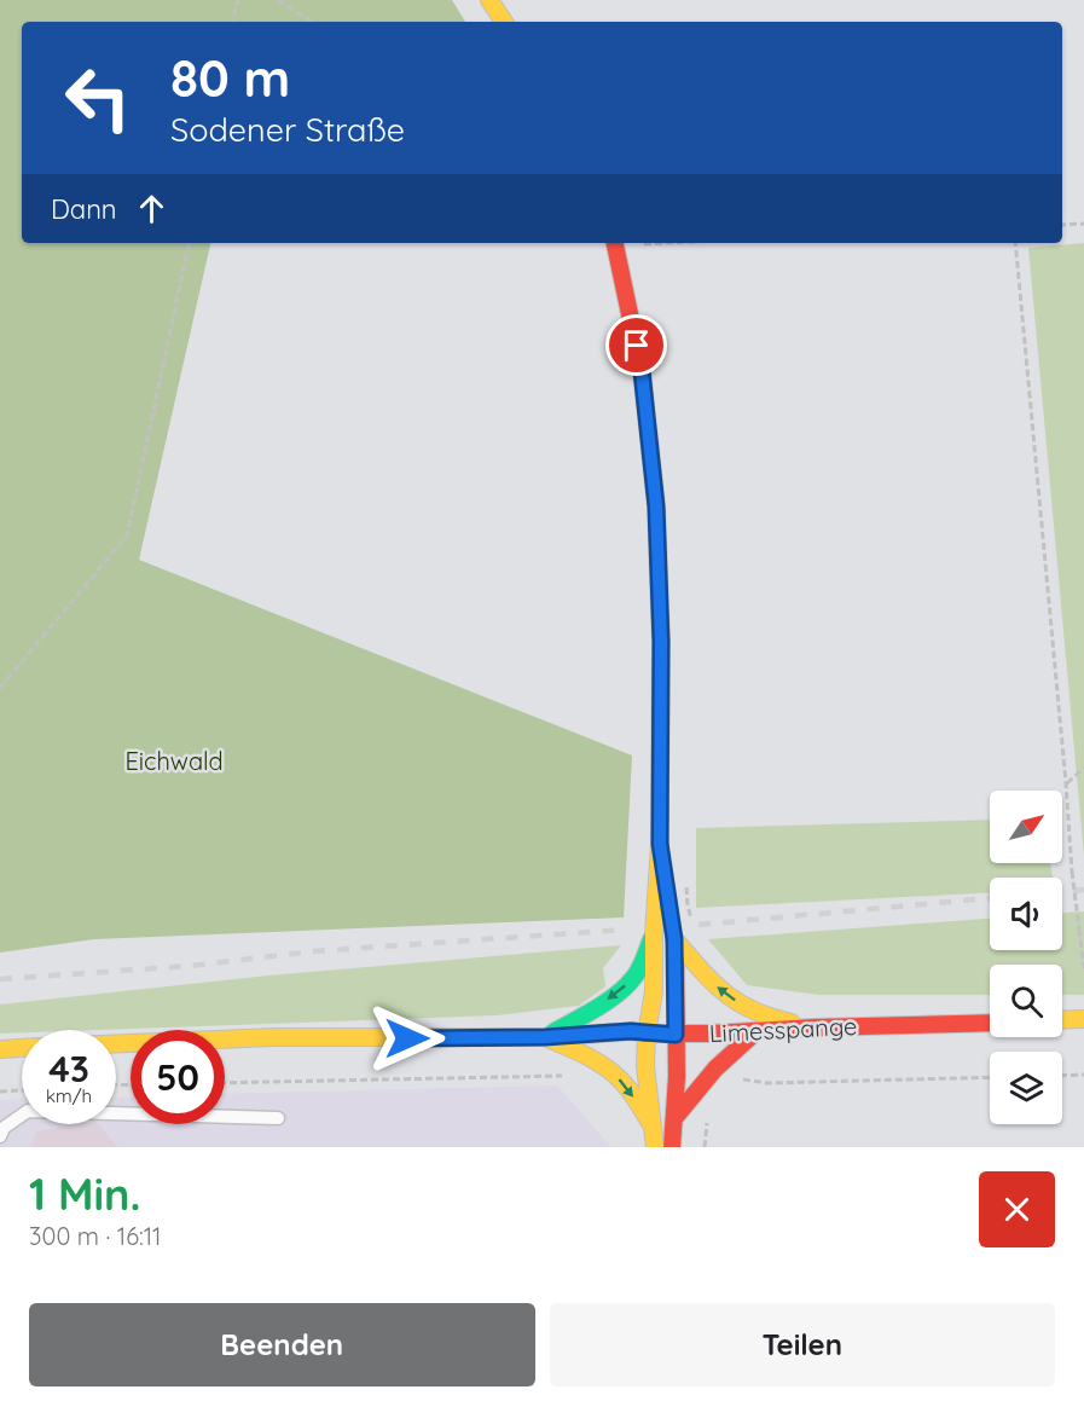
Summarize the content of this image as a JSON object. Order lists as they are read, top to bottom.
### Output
{
  "streets": {
    "main road": ["Limesspange"]
  },
  "parks": ["Eichwald"],
  "north": "top right",
  "page": {
    "turn": ["80 m", "Sodener Straße"],
    "then": "Dann",
    "speed": "43 km/h",
    "limit": "50",
    "heading": ["1 Min.", "300 m · 16:11"],
    "buttons": ["Beenden", "Teilen"]
  }
}
